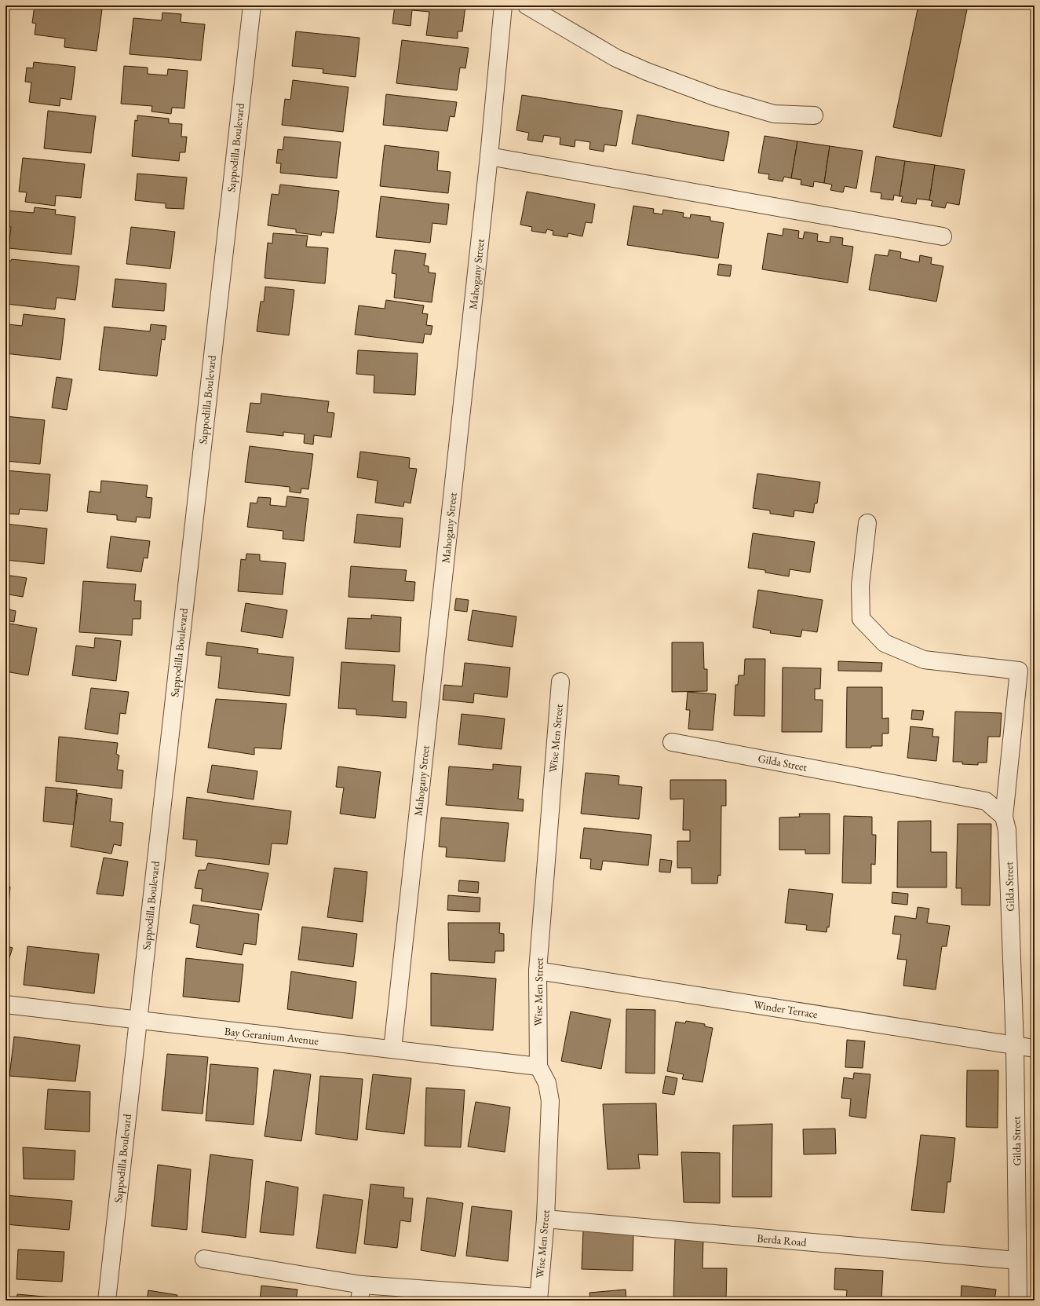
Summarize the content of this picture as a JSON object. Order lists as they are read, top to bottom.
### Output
{
  "streets": {
    "street": [
      "Sappodilla Boulevard",
      "Mahogany Street",
      "Wise Men Street",
      "Gilda Street",
      "Winder Terrace",
      "Bay Geranium Avenue",
      "Berda Road"
    ]
  },
  "crossings": [
    ["Sappodilla Boulevard", "Bay Geranium Avenue"],
    ["Mahogany Street", "Bay Geranium Avenue"],
    ["Wise Men Street", "Winder Terrace"],
    ["Wise Men Street", "Bay Geranium Avenue"],
    ["Wise Men Street", "Berda Road"],
    ["Gilda Street", "Winder Terrace"],
    ["Gilda Street", "Berda Road"]
  ]
}
